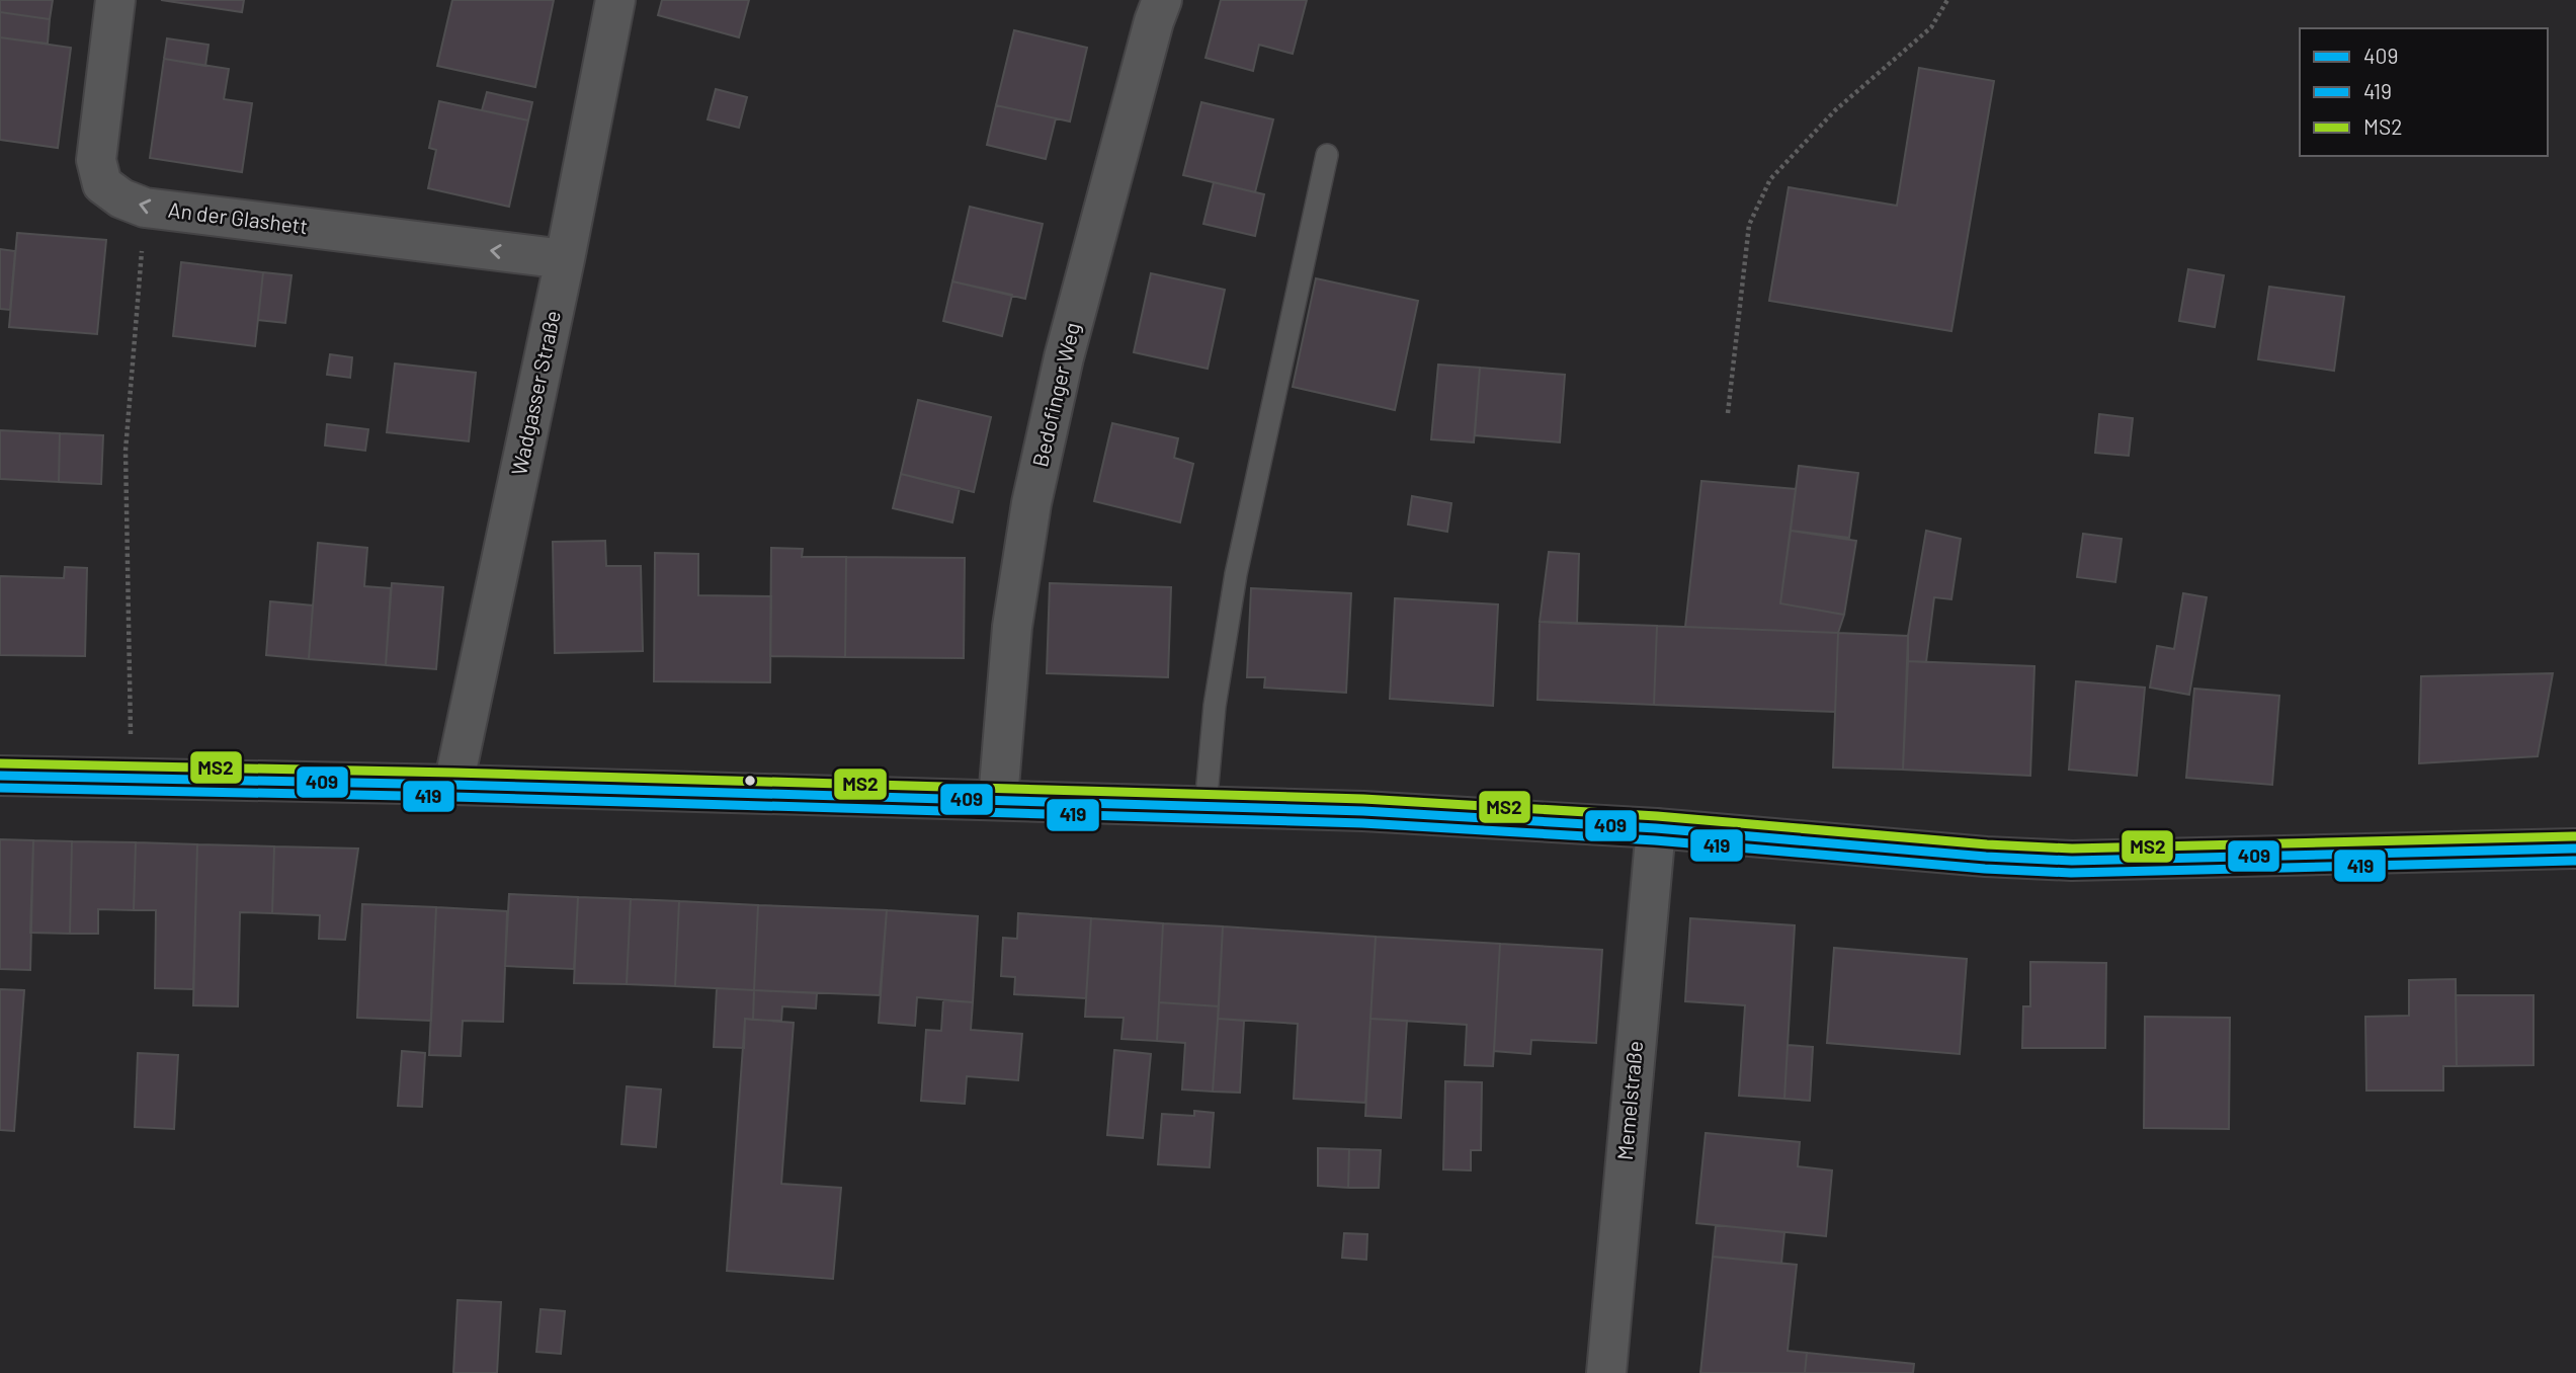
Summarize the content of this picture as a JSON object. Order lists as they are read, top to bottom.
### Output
{
  "streets": {
    "street": [
      "An der Glashett",
      "Wadgasser Straße",
      "Bedofinger Weg",
      "Memelstraße"
    ]
  },
  "crossings": [
    ["An der Glashett", "Wadgasser Straße"]
  ],
  "lines": ["transit line MS2", "transit line 409", "transit line 419"],
  "legend": ["409", "419", "MS2"]
}
